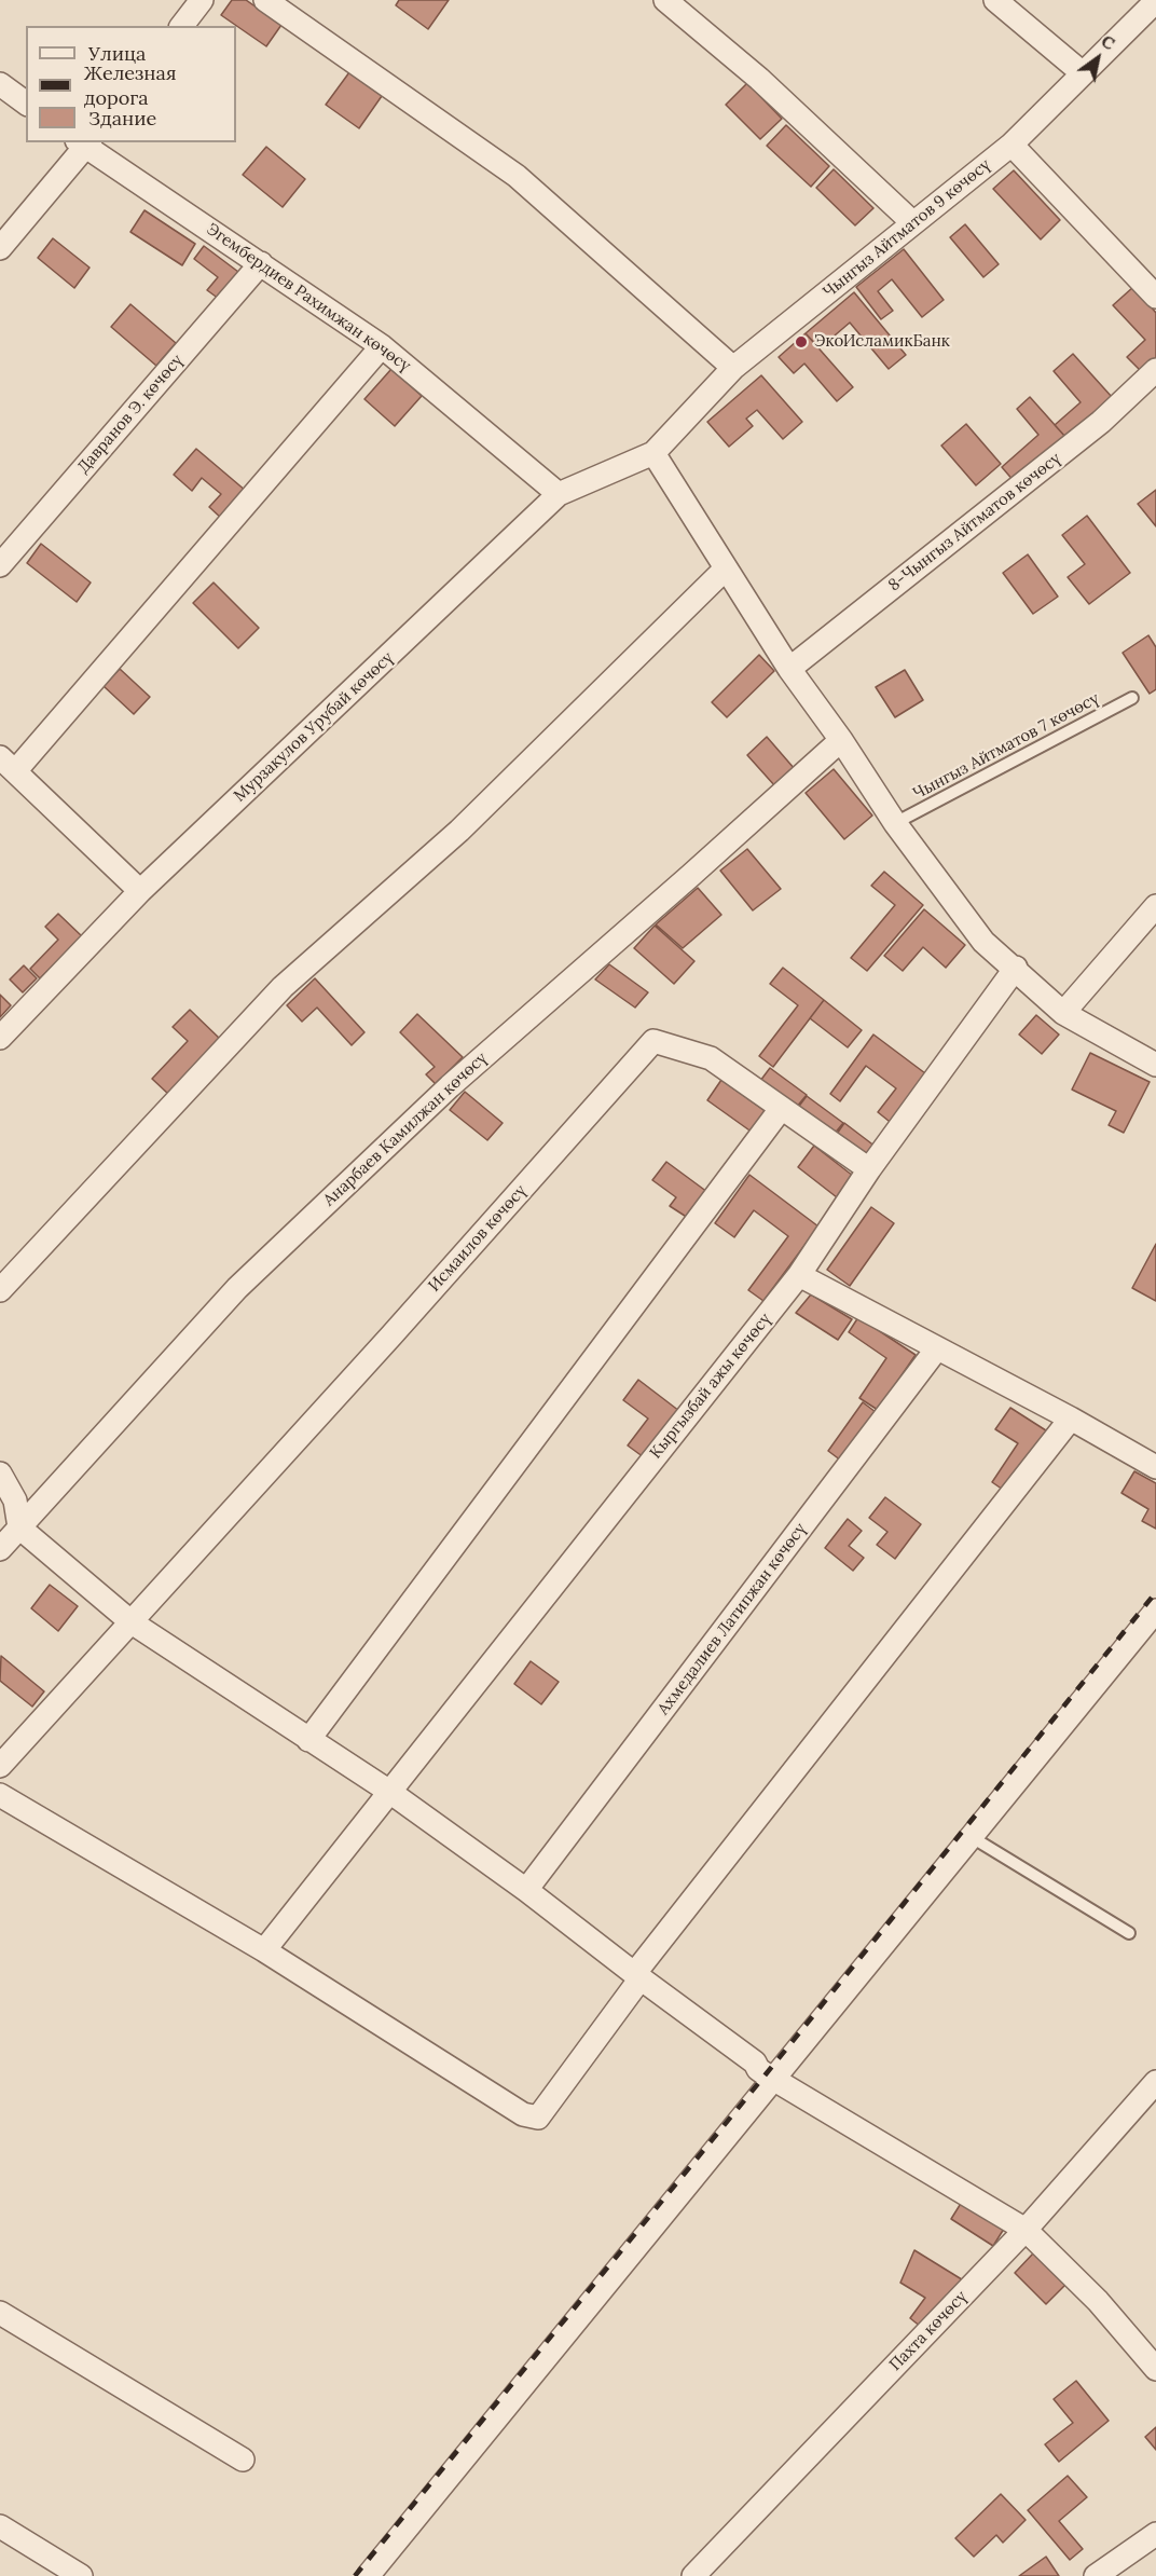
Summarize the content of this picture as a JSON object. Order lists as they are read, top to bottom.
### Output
{
  "streets": {
    "street": [
      "Чынгыз Айтматов 9 көчөсү",
      "Эгембердиев Рахимжан көчөсү",
      "Давранов Э. көчөсү",
      "8-Чынгыз Айтматов көчөсү",
      "Мурзакулов Урубай көчөсү",
      "Анарбаев Камилжан көчөсү",
      "Исмаилов көчөсү",
      "Кыргызбай ажы көчөсү",
      "Ахмедалиев Латипжан көчөсү",
      "Пахта көчөсү"
    ],
    "lane": ["Чынгыз Айтматов 7 көчөсү"]
  },
  "crossings": [
    ["Чынгыз Айтматов 9 көчөсү", "Мурзакулов Урубай көчөсү"],
    ["Эгембердиев Рахимжан көчөсү", "Давранов Э. көчөсү"],
    ["Эгембердиев Рахимжан көчөсү", "Мурзакулов Урубай көчөсү"],
    ["Исмаилов көчөсү", "Кыргызбай ажы көчөсү"]
  ],
  "places": ["ЭкоИсламикБанк"],
  "legend": ["Улица", "Железная дорога", "Здание"],
  "north": "top right"
}
